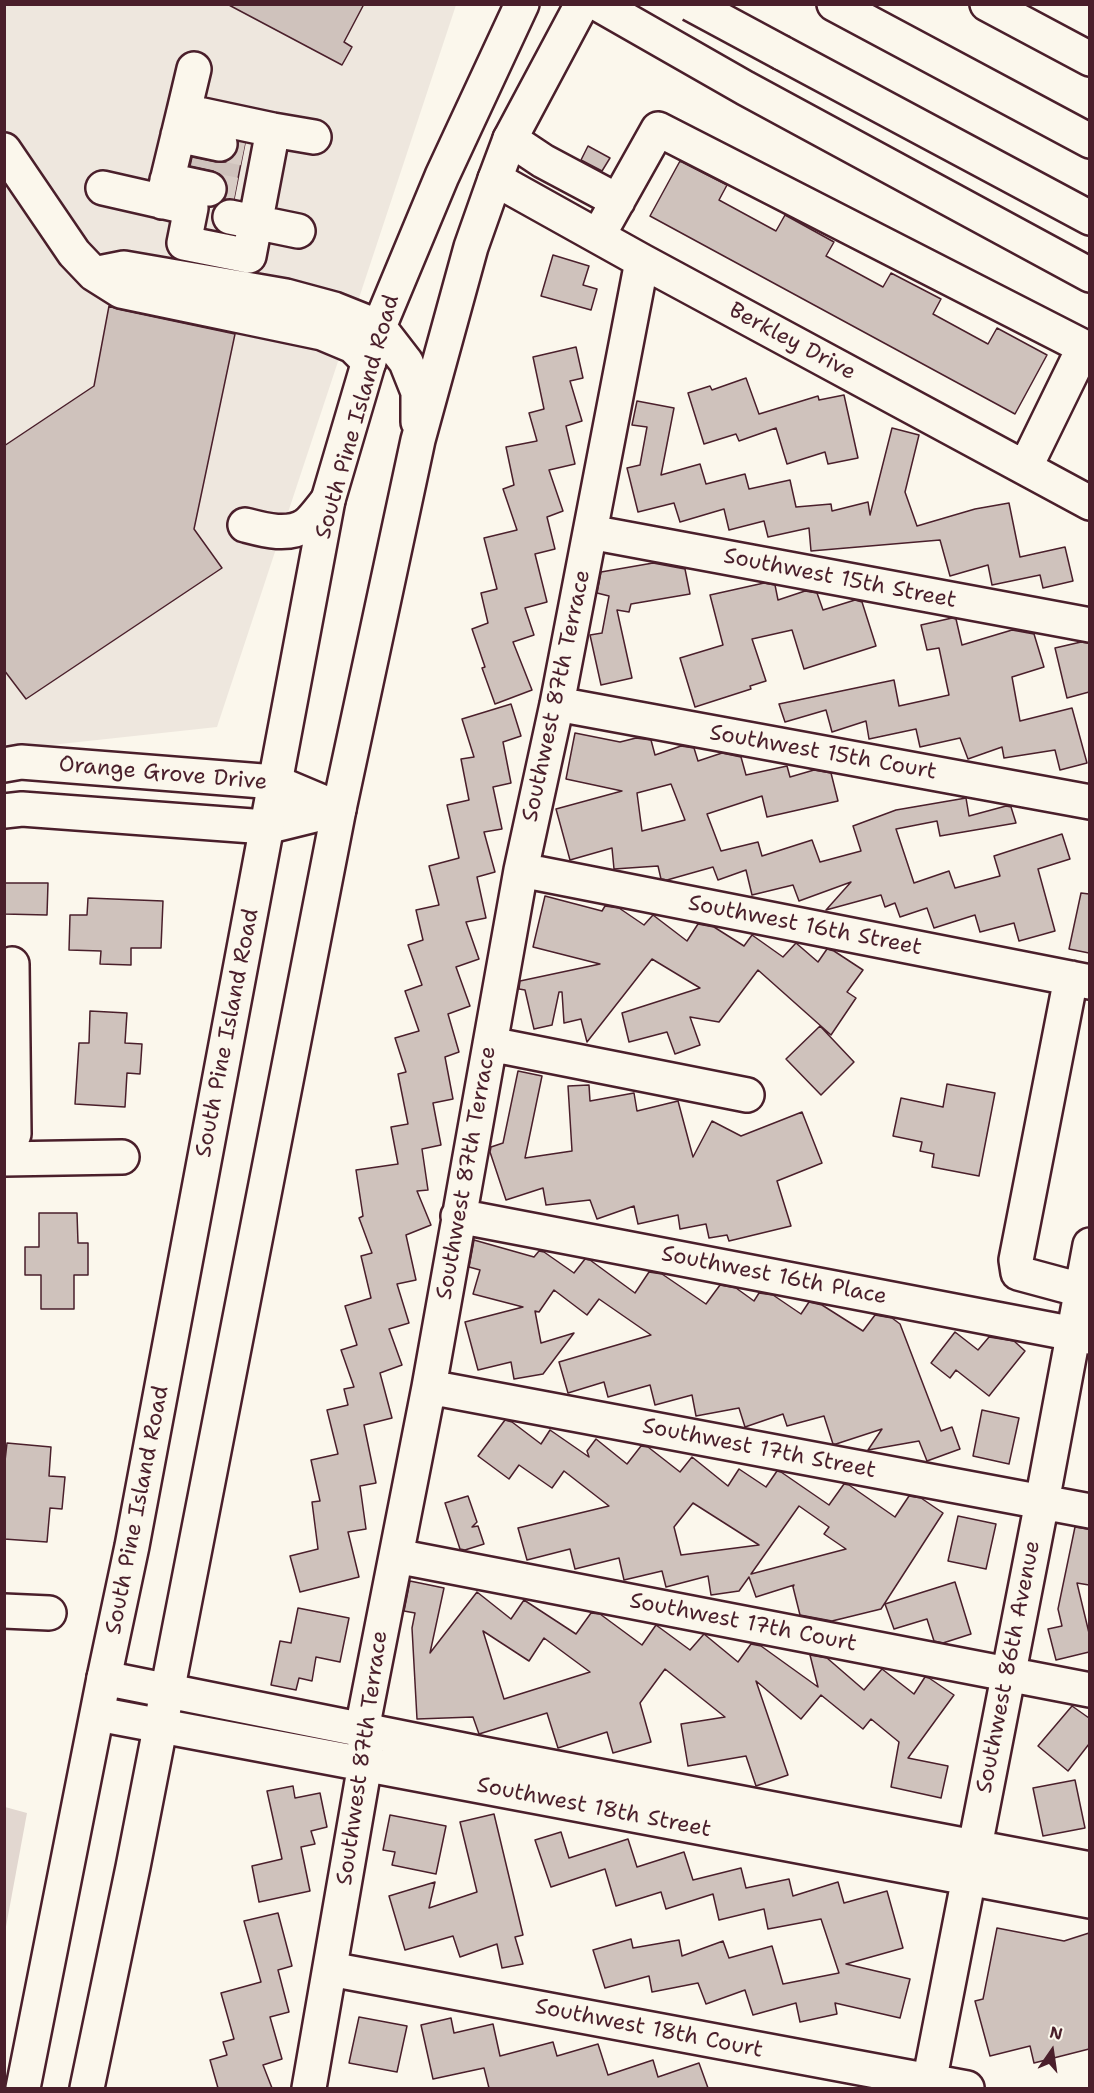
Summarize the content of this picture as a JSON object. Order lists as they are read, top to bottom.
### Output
{
  "streets": {
    "main road": [
      "Berkley Drive",
      "South Pine Island Road",
      "Southwest 15th Street",
      "Southwest 87th Terrace",
      "Southwest 15th Court",
      "Orange Grove Drive",
      "Southwest 16th Street",
      "Southwest 16th Place",
      "Southwest 17th Street",
      "Southwest 17th Court",
      "Southwest 86th Avenue",
      "Southwest 18th Street",
      "Southwest 18th Court"
    ]
  },
  "crossings": [
    ["Berkley Drive", "Southwest 87th Terrace"],
    ["South Pine Island Road", "Orange Grove Drive"],
    ["South Pine Island Road", "Southwest 18th Street"],
    ["Southwest 15th Street", "Southwest 87th Terrace"],
    ["Southwest 87th Terrace", "Southwest 15th Court"],
    ["Southwest 87th Terrace", "Southwest 16th Street"],
    ["Southwest 87th Terrace", "Southwest 16th Place"],
    ["Southwest 87th Terrace", "Southwest 17th Street"],
    ["Southwest 87th Terrace", "Southwest 17th Court"],
    ["Southwest 87th Terrace", "Southwest 18th Street"],
    ["Southwest 87th Terrace", "Southwest 18th Court"],
    ["Southwest 16th Place", "Southwest 86th Avenue"],
    ["Southwest 17th Street", "Southwest 86th Avenue"],
    ["Southwest 17th Court", "Southwest 86th Avenue"],
    ["Southwest 86th Avenue", "Southwest 18th Street"],
    ["Southwest 86th Avenue", "Southwest 18th Court"]
  ],
  "north": "top"
}
